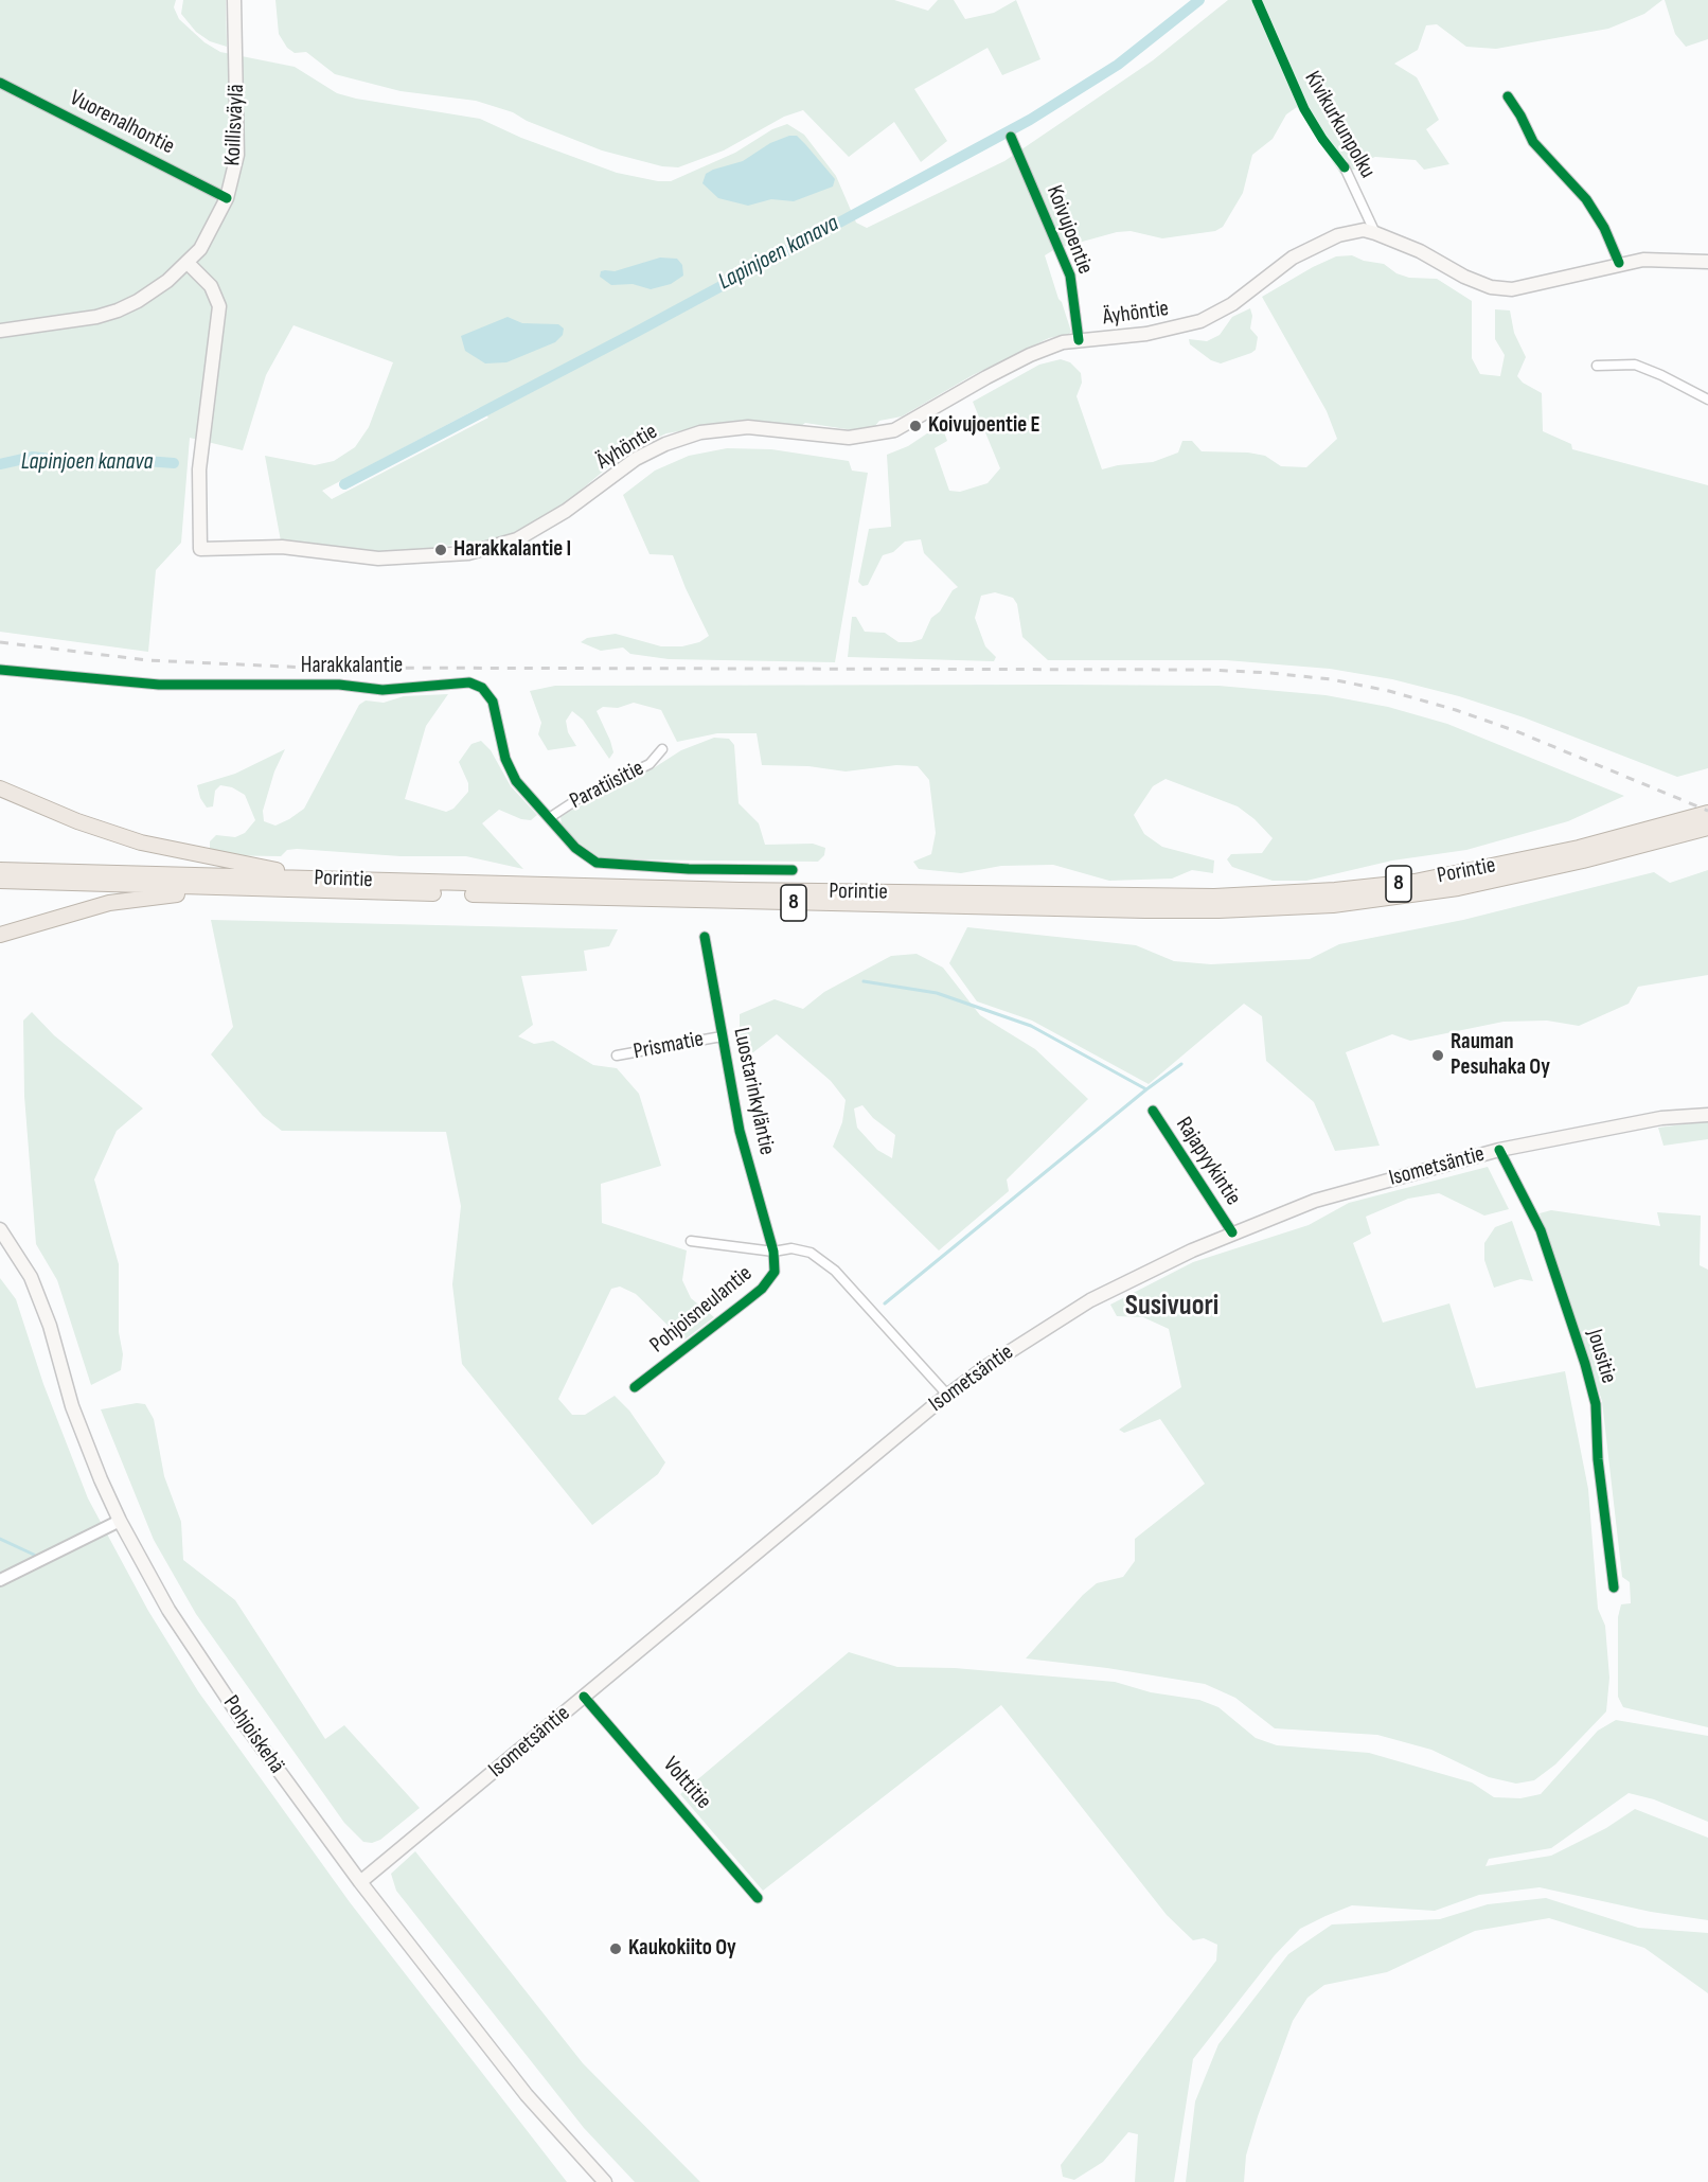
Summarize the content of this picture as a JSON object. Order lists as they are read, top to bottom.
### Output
{
  "streets": {
    "highway": ["Porintie", "8"],
    "main road": [
      "Koillisväylä",
      "Äyhöntie",
      "Isometsäntie",
      "Pohjoiskehä"
    ],
    "street": [
      "Vuorenalhontie",
      "Kivikurkunpolku",
      "Koivujoentie",
      "Harakkalantie",
      "Paratiisitie",
      "Prismatie",
      "Luostarinkyläntie",
      "Rajapyykintie",
      "Pohjoisneulantie",
      "Jousitie",
      "Volttitie"
    ]
  },
  "crossings": [
    ["Vuorenalhontie", "Koillisväylä"],
    ["Koillisväylä", "Äyhöntie"],
    ["Kivikurkunpolku", "Äyhöntie"],
    ["Koivujoentie", "Äyhöntie"],
    ["Harakkalantie", "Paratiisitie"],
    ["Prismatie", "Luostarinkyläntie"],
    ["Luostarinkyläntie", "Pohjoisneulantie"],
    ["Rajapyykintie", "Isometsäntie"],
    ["Isometsäntie", "Jousitie"],
    ["Isometsäntie", "Pohjoiskehä"],
    ["Isometsäntie", "Volttitie"]
  ],
  "districts": ["Susivuori"],
  "water": ["Lapinjoen kanava"],
  "places": [
    "Koivujoentie E",
    "Harakkalantie I",
    "Rauman Pesuhaka Oy",
    "Kaukokiito Oy"
  ]
}
